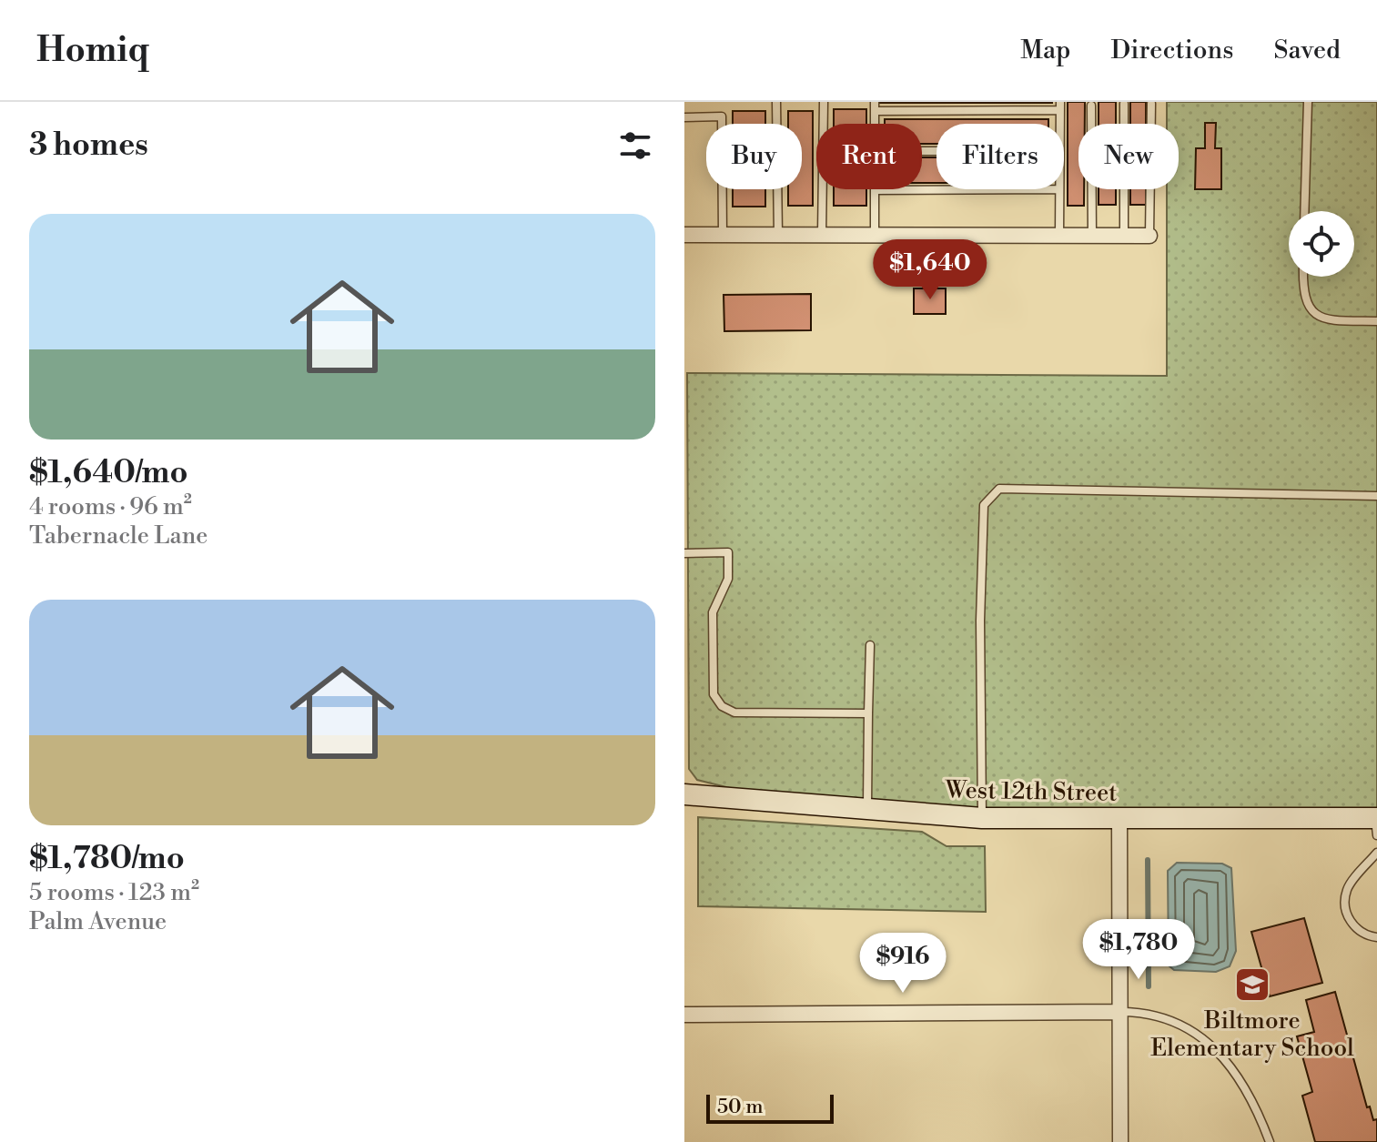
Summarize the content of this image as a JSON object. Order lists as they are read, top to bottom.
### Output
{
  "streets": {
    "street": ["West 12th Street"]
  },
  "places": {
    "school or university": ["Biltmore Elementary School"]
  },
  "scale_bar": "50 m",
  "page": {
    "header": "Homiq",
    "nav": ["Map", "Directions", "Saved"],
    "heading": "3 homes",
    "chip": [
      "Buy",
      "Rent",
      "Filters",
      "New"
    ],
    "list": [
      {
        "name": "$1,640/mo",
        "note": "4 rooms · 96 m² · Tabernacle Lane"
      },
      {
        "name": "$1,780/mo",
        "note": "5 rooms · 123 m² · Palm Avenue"
      }
    ],
    "price": ["$1,640", "$1,780", "$916"],
    "scale": "50 m"
  }
}
